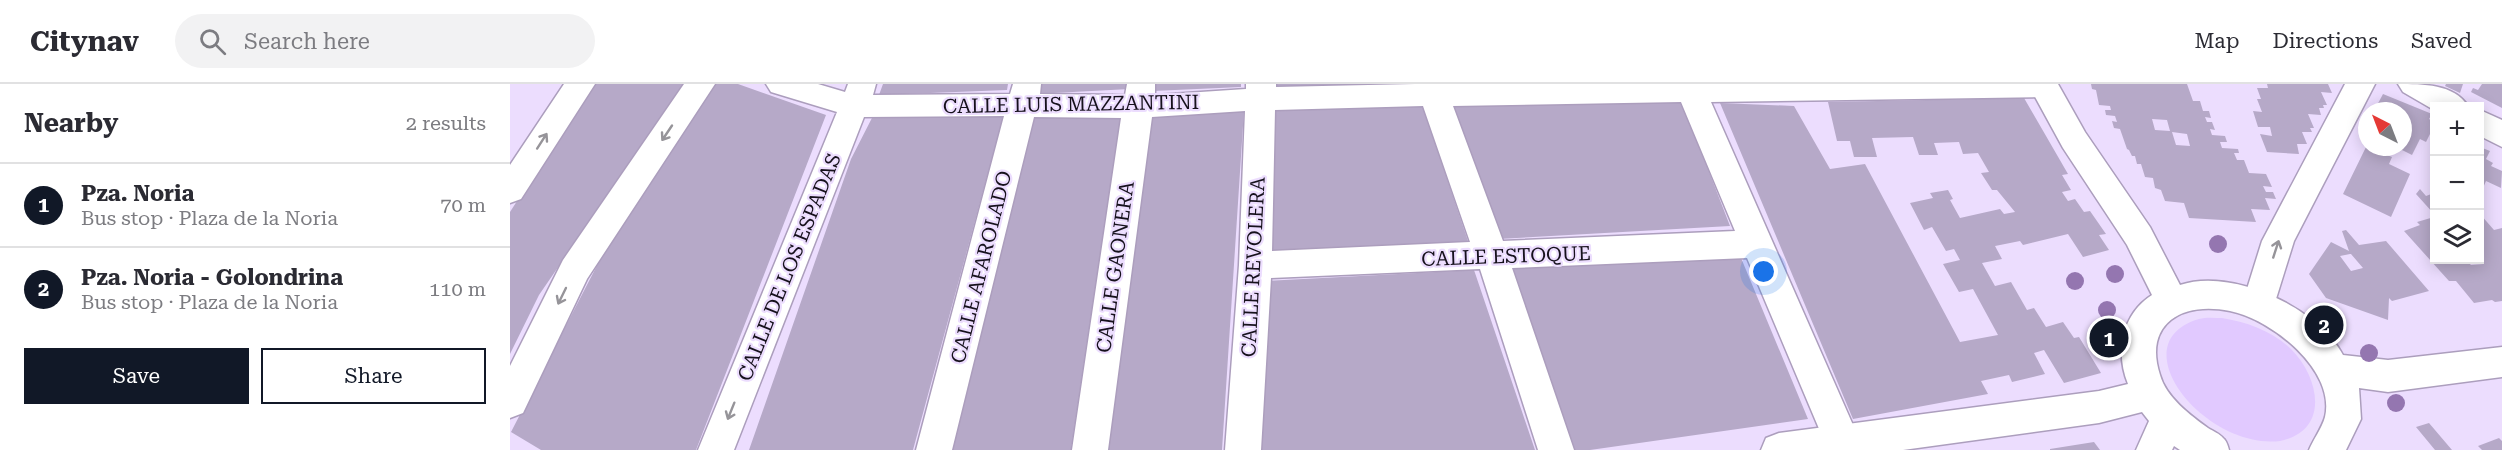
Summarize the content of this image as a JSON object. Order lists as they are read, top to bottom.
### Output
{
  "streets": {
    "street": [
      "CALLE LUIS MAZZANTINI",
      "CALLE ESTOQUE",
      "CALLE DE LOS ESPADAS",
      "CALLE AFAROLADO",
      "CALLE GAONERA",
      "CALLE REVOLERA"
    ]
  },
  "crossings": [
    ["CALLE LUIS MAZZANTINI", "CALLE DE LOS ESPADAS"],
    ["CALLE LUIS MAZZANTINI", "CALLE AFAROLADO"],
    ["CALLE LUIS MAZZANTINI", "CALLE GAONERA"],
    ["CALLE LUIS MAZZANTINI", "CALLE REVOLERA"],
    ["CALLE ESTOQUE", "CALLE REVOLERA"]
  ],
  "north": "top left",
  "page": {
    "header": "Citynav",
    "search": "Search here",
    "nav": ["Map", "Directions", "Saved"],
    "heading": ["Nearby", "2 results"],
    "map_buttons": ["+", "−"],
    "list": [
      {
        "mark": "1",
        "name": "Pza. Noria",
        "note": "Bus stop · Plaza de la Noria",
        "value": "70 m"
      },
      {
        "mark": "2",
        "name": "Pza. Noria - Golondrina",
        "note": "Bus stop · Plaza de la Noria",
        "value": "110 m"
      }
    ],
    "pins": ["2", "1"],
    "buttons": ["Save", "Share"]
  }
}
